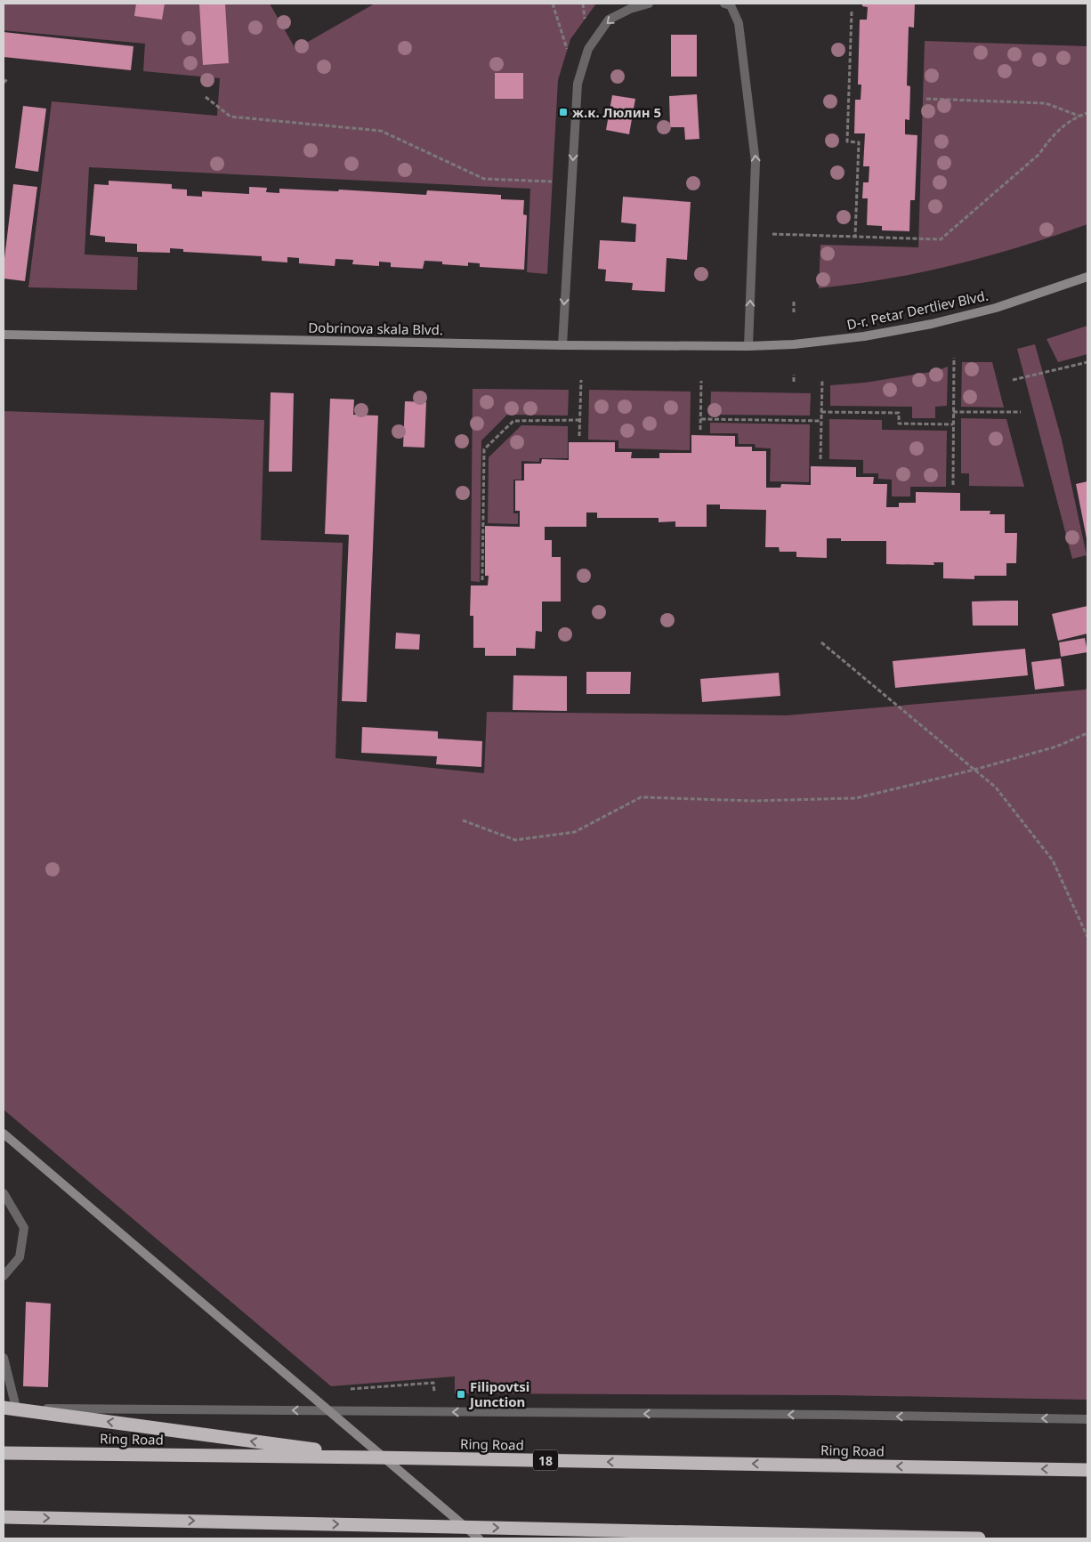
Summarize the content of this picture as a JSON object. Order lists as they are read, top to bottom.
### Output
{
  "streets": {
    "highway": ["Ring Road", "18"],
    "main road": ["D-r. Petar Dertliev Blvd.", "Dobrinova skala Blvd."]
  },
  "crossings": [
    ["D-r. Petar Dertliev Blvd.", "Dobrinova skala Blvd."]
  ],
  "places": {
    "transit": ["ж.к. Люлин 5", "Filipovtsi Junction"]
  }
}
